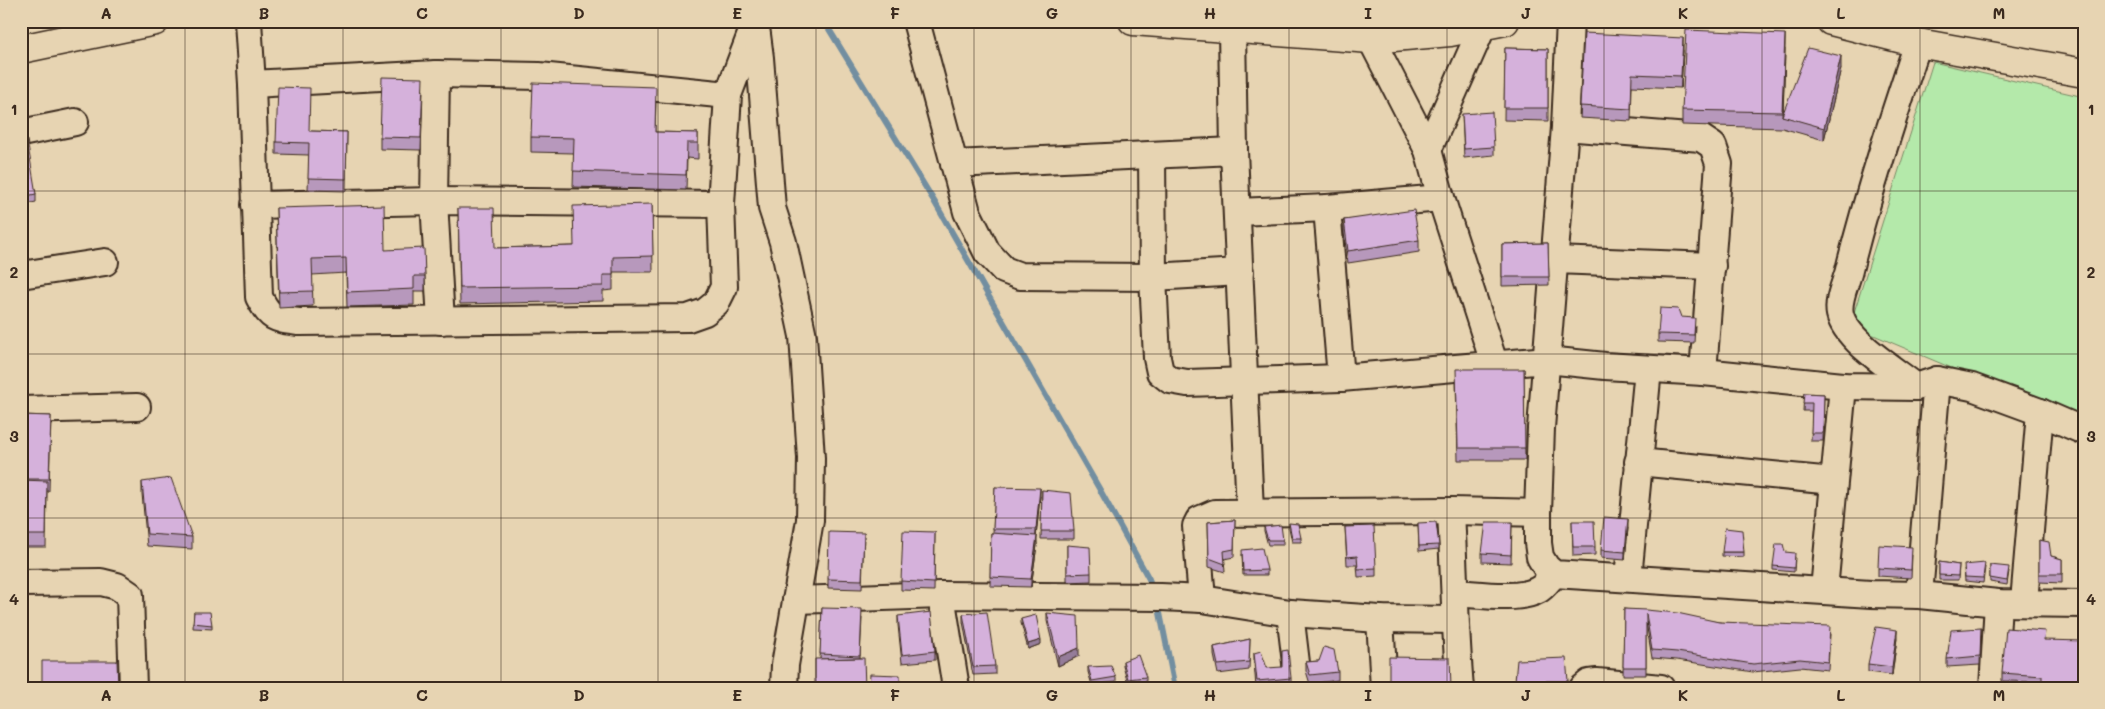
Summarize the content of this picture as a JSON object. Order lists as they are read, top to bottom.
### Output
{
  "grid": {
    "columns": [
      "A",
      "B",
      "C",
      "D",
      "E",
      "F",
      "G",
      "H",
      "I",
      "J",
      "K",
      "L",
      "M"
    ],
    "rows": [
      "1",
      "2",
      "3",
      "4"
    ]
  }
}
